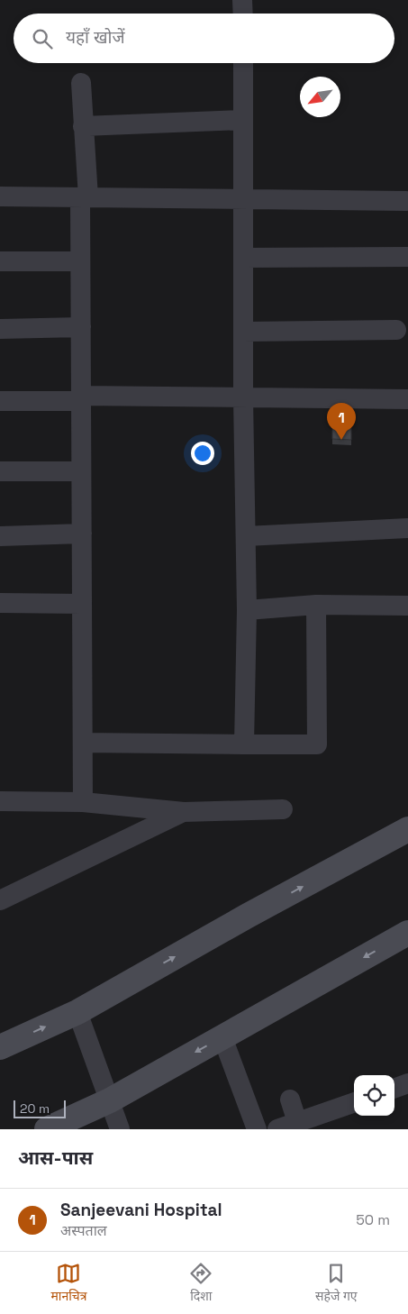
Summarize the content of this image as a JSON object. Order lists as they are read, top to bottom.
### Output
{
  "scale_bar": "20 m",
  "north": "bottom left",
  "page": {
    "search": "यहाँ खोजें",
    "pins": "1",
    "scale": "20 m",
    "heading": "आस-पास",
    "list": [
      {
        "mark": "1",
        "name": "Sanjeevani Hospital",
        "note": "अस्पताल",
        "value": "50 m"
      }
    ],
    "nav": ["मानचित्र", "दिशा", "सहेजे गए"]
  }
}
